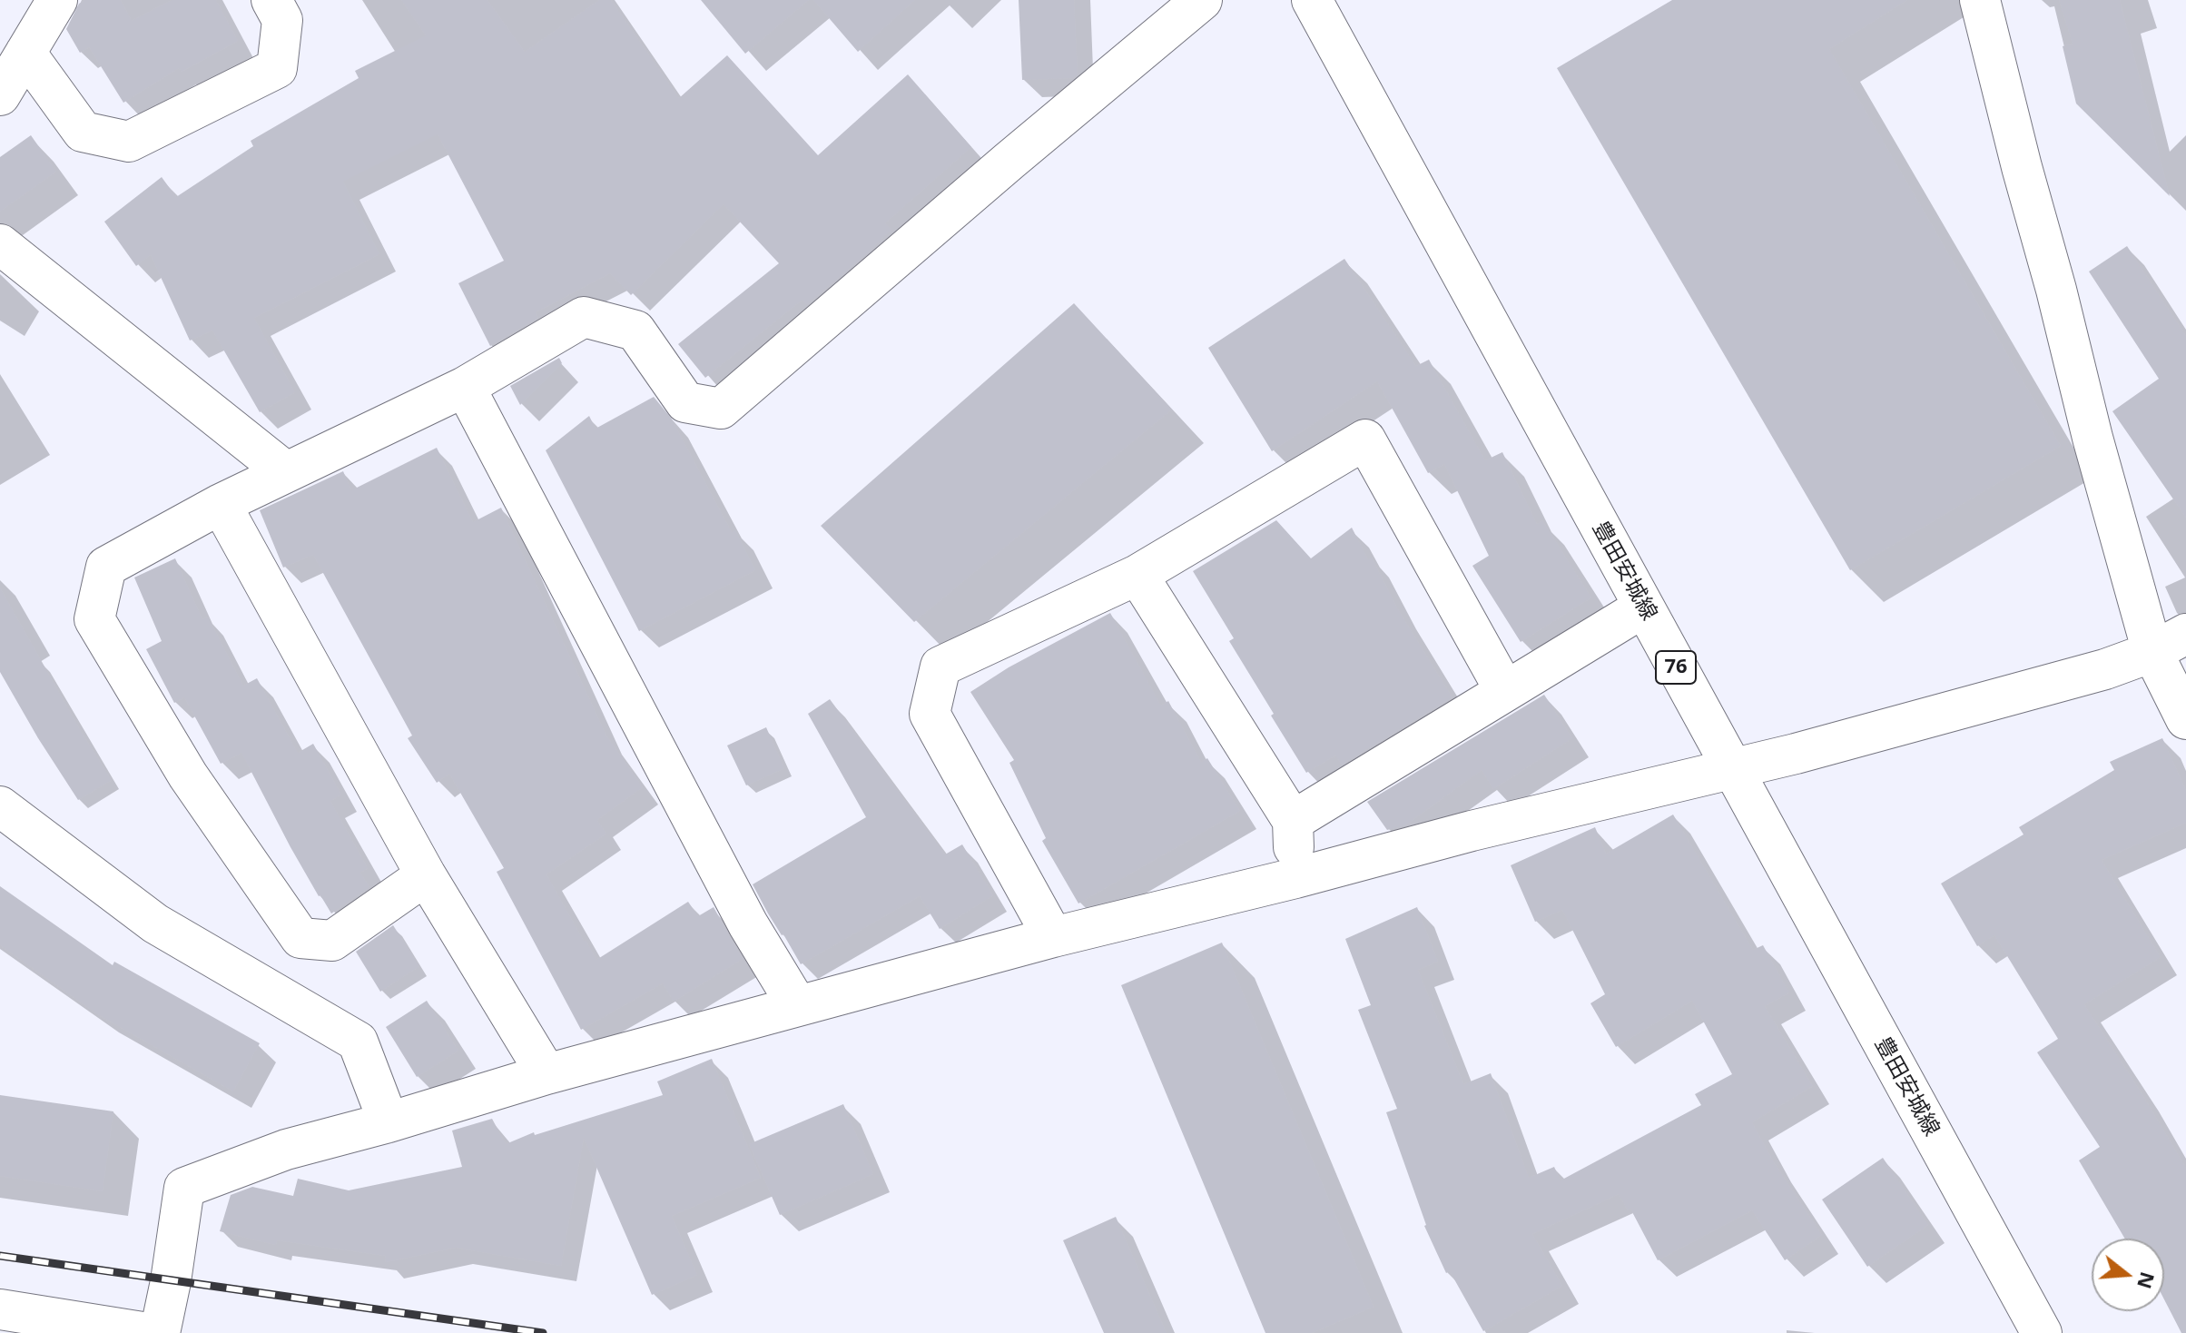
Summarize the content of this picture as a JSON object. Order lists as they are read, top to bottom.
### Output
{
  "streets": {
    "street": ["豊田安城線", "76"]
  },
  "north": "right"
}
